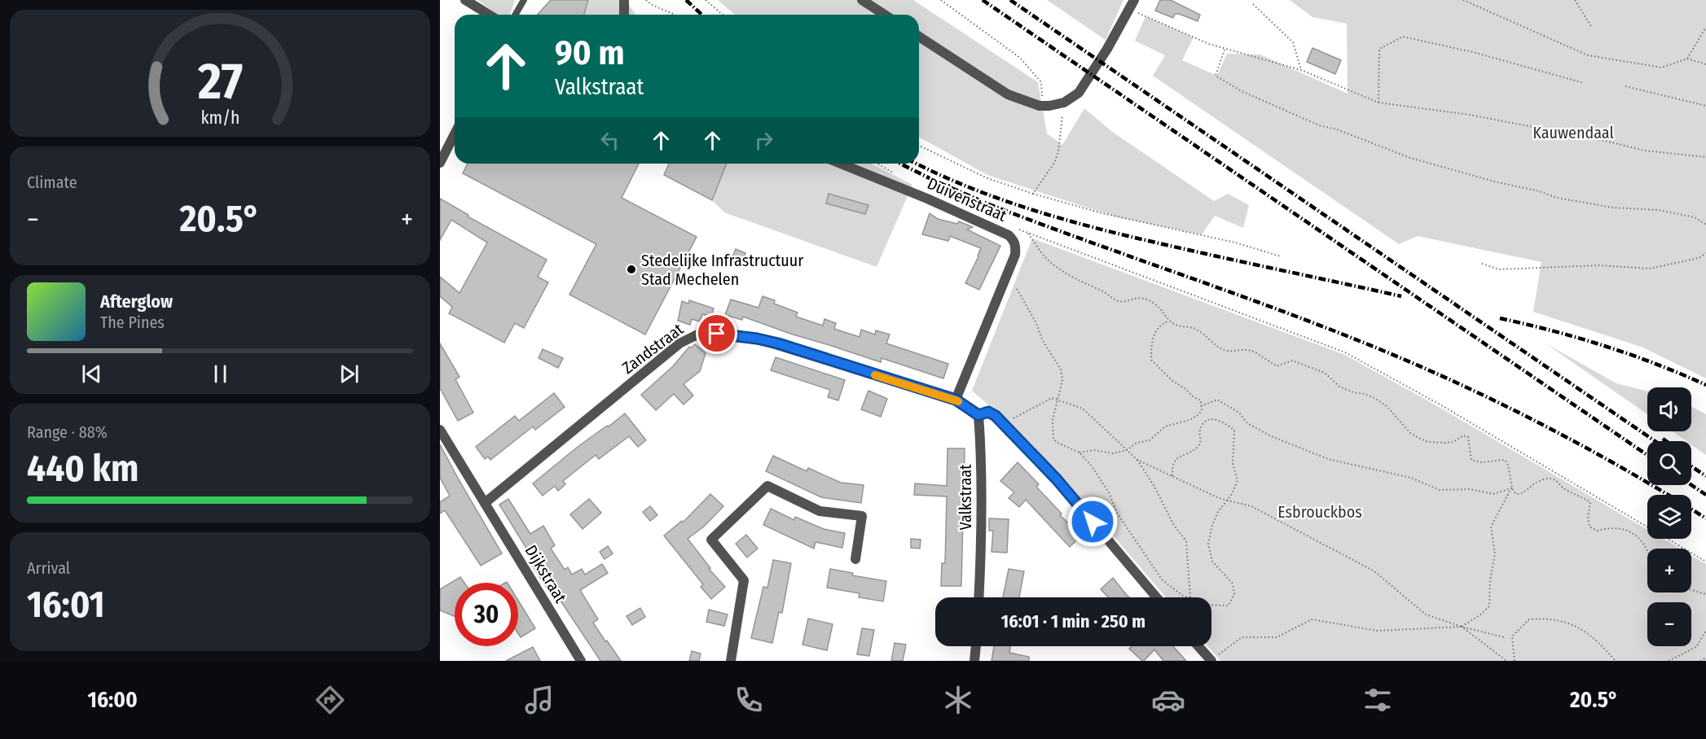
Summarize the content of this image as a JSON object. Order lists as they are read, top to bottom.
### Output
{
  "streets": {
    "street": [
      "Duivenstraat",
      "Zandstraat",
      "Valkstraat",
      "Dijkstraat"
    ]
  },
  "crossings": [
    ["Duivenstraat", "Zandstraat"],
    ["Zandstraat", "Dijkstraat"]
  ],
  "parks": ["Kauwendaal", "Esbrouckbos"],
  "places": ["Stedelijke Infrastructuur Stad Mechelen"],
  "page": {
    "turn": ["90 m", "Valkstraat"],
    "tile": [
      "Climate",
      ["Range · 88%", "440 km"],
      ["Arrival", "16:01"]
    ],
    "heat": ["−", "20.5°", "+"],
    "song": ["Afterglow", "The Pines"],
    "map_buttons": ["+", "−"],
    "limit": "30",
    "trip": "16:01 · 1 min · 250 m",
    "tabs": ["16:00", "20.5°"],
    "gauge": ["27", "km/h"]
  }
}
